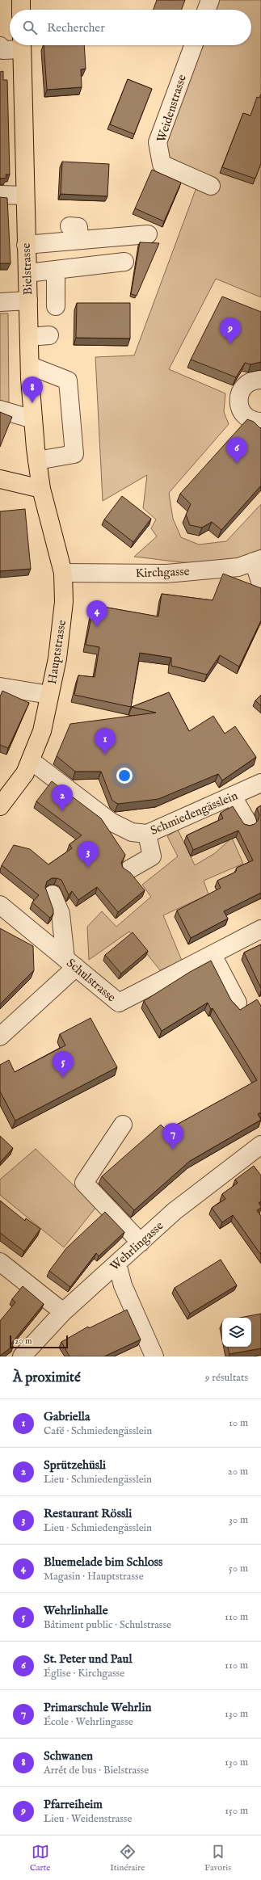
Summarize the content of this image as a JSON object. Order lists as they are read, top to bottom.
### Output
{
  "streets": {
    "main road": ["Bielstrasse", "Hauptstrasse"],
    "street": [
      "Weidenstrasse",
      "Kirchgasse",
      "Schmiedengässlein",
      "Schulstrasse",
      "Wehrlingasse"
    ]
  },
  "crossings": [
    ["Bielstrasse", "Hauptstrasse"],
    ["Kirchgasse", "Hauptstrasse"],
    ["Hauptstrasse", "Schmiedengässlein"]
  ],
  "scale_bar": "20 m",
  "page": {
    "search": "Rechercher",
    "pins": [
      "9",
      "8",
      "6",
      "4",
      "1",
      "2",
      "3",
      "5",
      "7"
    ],
    "scale": "20 m",
    "heading": ["À proximité", "9 résultats"],
    "list": [
      {
        "mark": "1",
        "name": "Gabriella",
        "note": "Café · Schmiedengässlein",
        "value": "10 m"
      },
      {
        "mark": "2",
        "name": "Sprützehüsli",
        "note": "Lieu · Schmiedengässlein",
        "value": "20 m"
      },
      {
        "mark": "3",
        "name": "Restaurant Rössli",
        "note": "Lieu · Schmiedengässlein",
        "value": "30 m"
      },
      {
        "mark": "4",
        "name": "Bluemelade bim Schloss",
        "note": "Magasin · Hauptstrasse",
        "value": "50 m"
      },
      {
        "mark": "5",
        "name": "Wehrlinhalle",
        "note": "Bâtiment public · Schulstrasse",
        "value": "110 m"
      },
      {
        "mark": "6",
        "name": "St. Peter und Paul",
        "note": "Église · Kirchgasse",
        "value": "110 m"
      },
      {
        "mark": "7",
        "name": "Primarschule Wehrlin",
        "note": "École · Wehrlingasse",
        "value": "130 m"
      },
      {
        "mark": "8",
        "name": "Schwanen",
        "note": "Arrêt de bus · Bielstrasse",
        "value": "130 m"
      },
      {
        "mark": "9",
        "name": "Pfarreiheim",
        "note": "Lieu · Weidenstrasse",
        "value": "150 m"
      }
    ],
    "nav": ["Carte", "Itinéraire", "Favoris"]
  }
}
